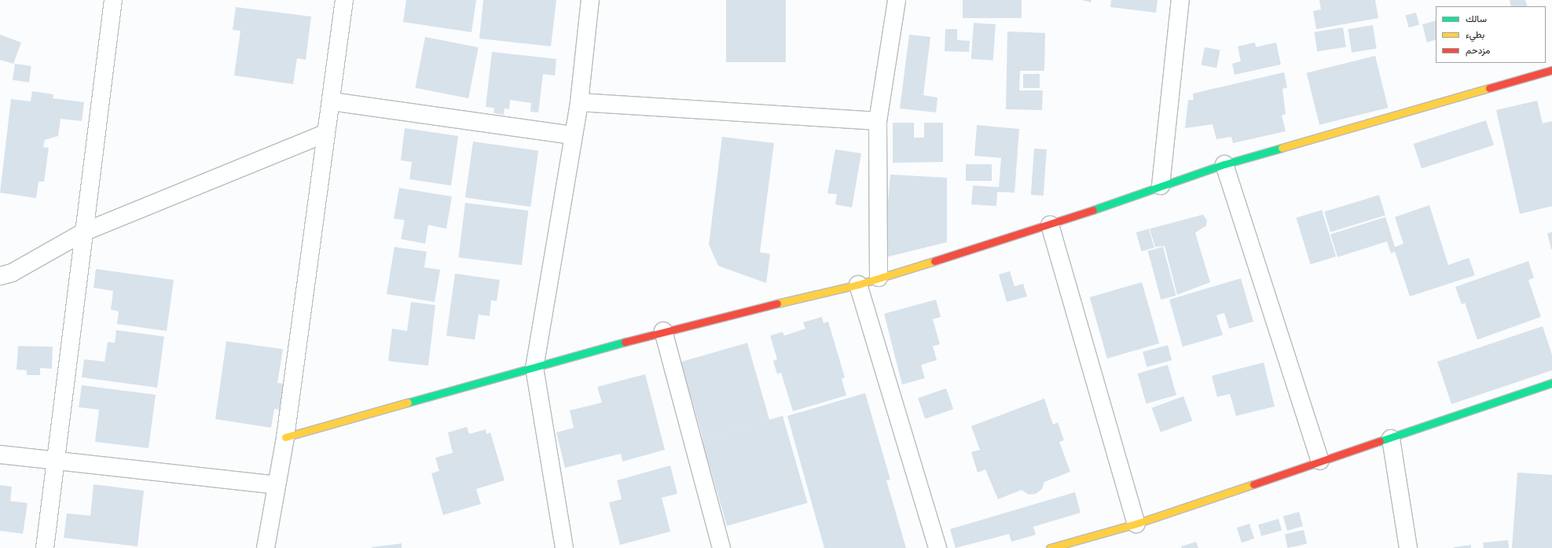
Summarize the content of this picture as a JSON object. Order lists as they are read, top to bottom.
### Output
{
  "legend": ["سالك", "بطيء", "مزدحم"]
}
